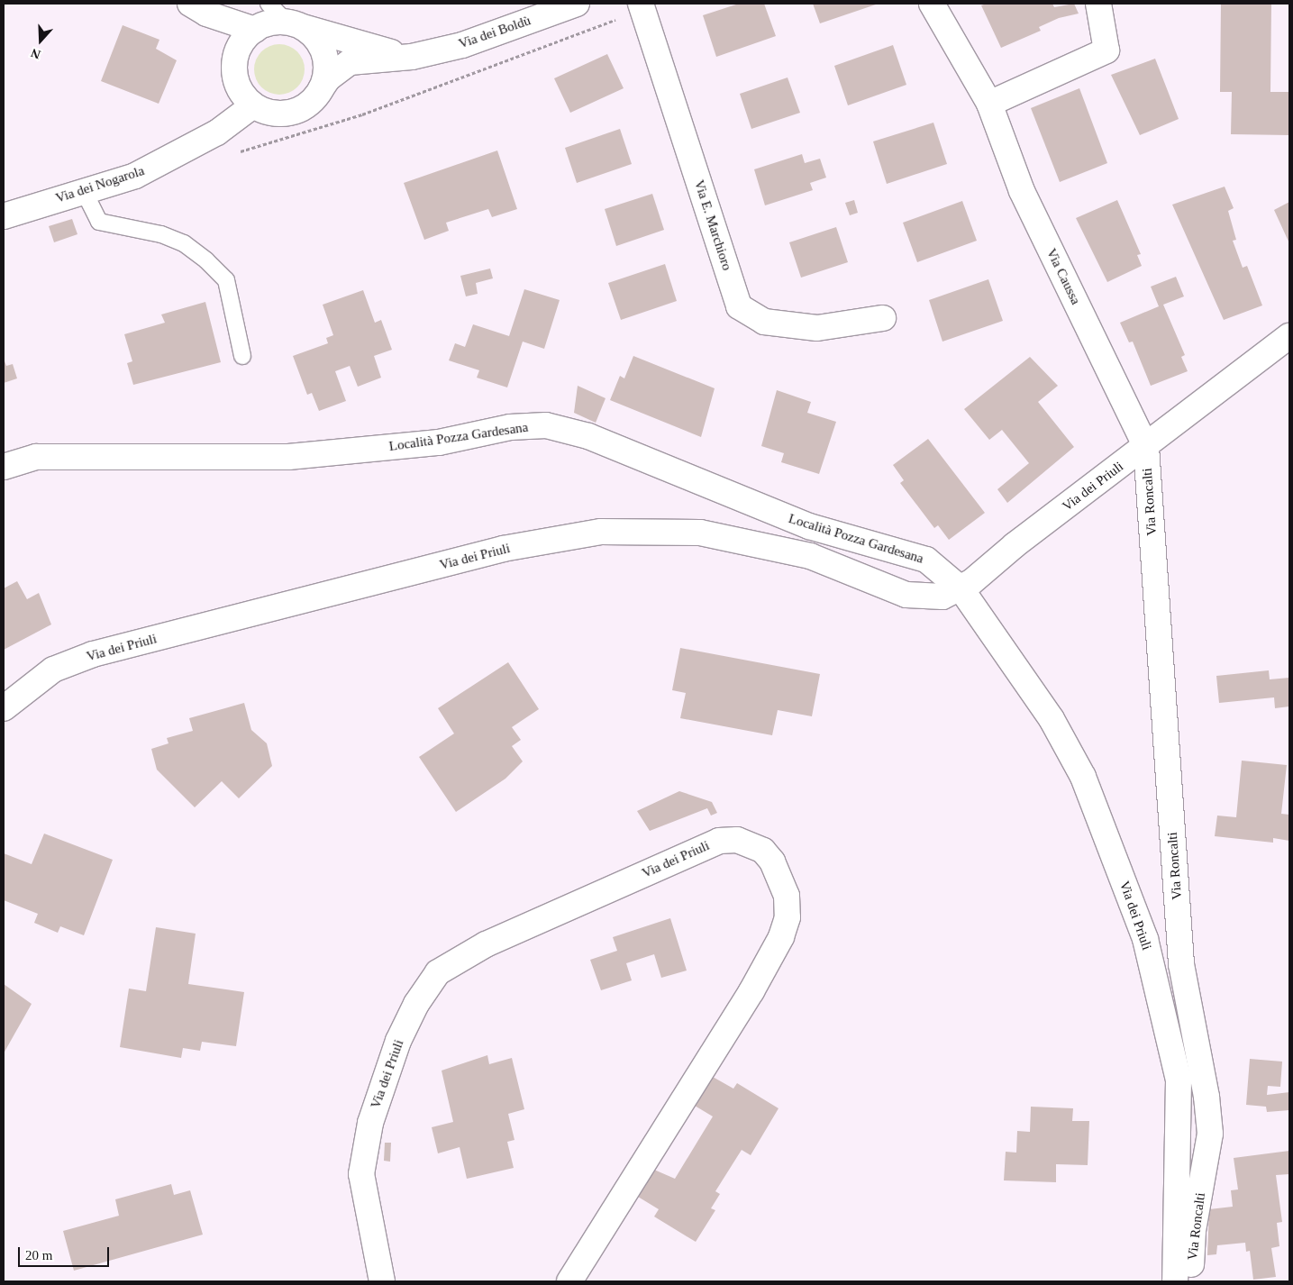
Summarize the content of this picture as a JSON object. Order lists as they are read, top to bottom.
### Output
{
  "streets": {
    "street": [
      "Via dei Boldù",
      "Via dei Nogarola",
      "Via E. Marchioro",
      "Via Caussa",
      "Località Pozza Gardesana",
      "Via dei Priuli",
      "Via Roncalti"
    ]
  },
  "crossings": [
    ["Via dei Boldù", "Via dei Nogarola"],
    ["Via Caussa", "Via dei Priuli"],
    ["Via Caussa", "Via Roncalti"],
    ["Località Pozza Gardesana", "Via dei Priuli"],
    ["Via dei Priuli", "Via Roncalti"]
  ],
  "scale_bar": "20 m",
  "north": "bottom"
}
